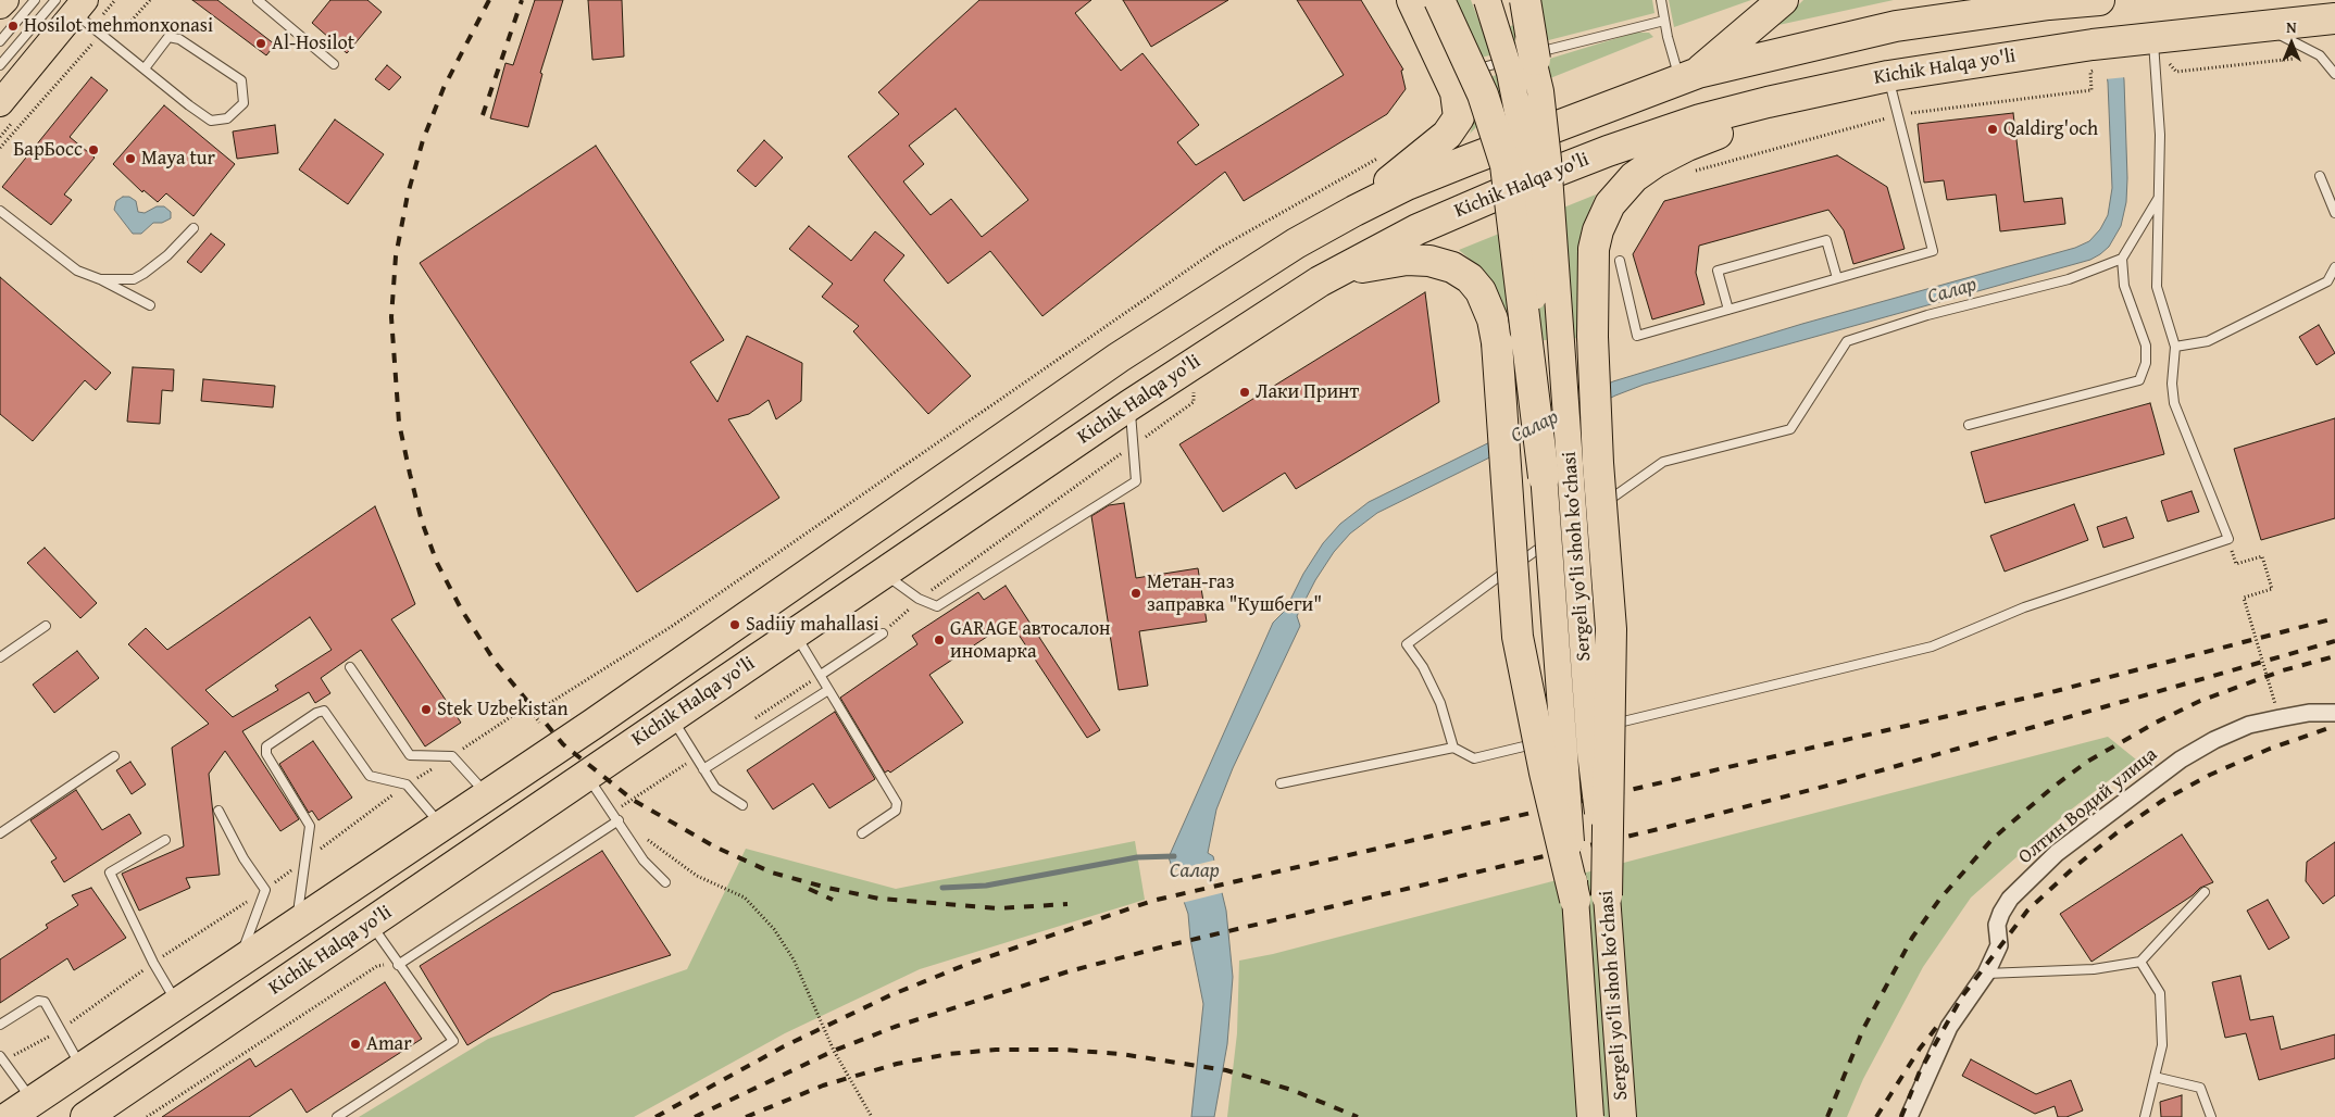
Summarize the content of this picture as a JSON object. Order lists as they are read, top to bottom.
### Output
{
  "streets": {
    "highway": ["Kichik Halqa yo'li"],
    "main road": ["Sergeli yo‘li shoh ko‘chasi"],
    "street": ["Олтин Водий улица"]
  },
  "water": ["Салар"],
  "places": [
    "Hosilot mehmonxonasi",
    "Al-Hosilot",
    "Qaldirg'och",
    "БарБосс",
    "Maya tur",
    "Лаки Принт",
    "Метан-газ заправка \"Кушбеги\"",
    "Sadiiy mahallasi",
    "GARAGE автосалон иномарка",
    "Stek Uzbekistan",
    "Amar"
  ],
  "north": "top"
}
